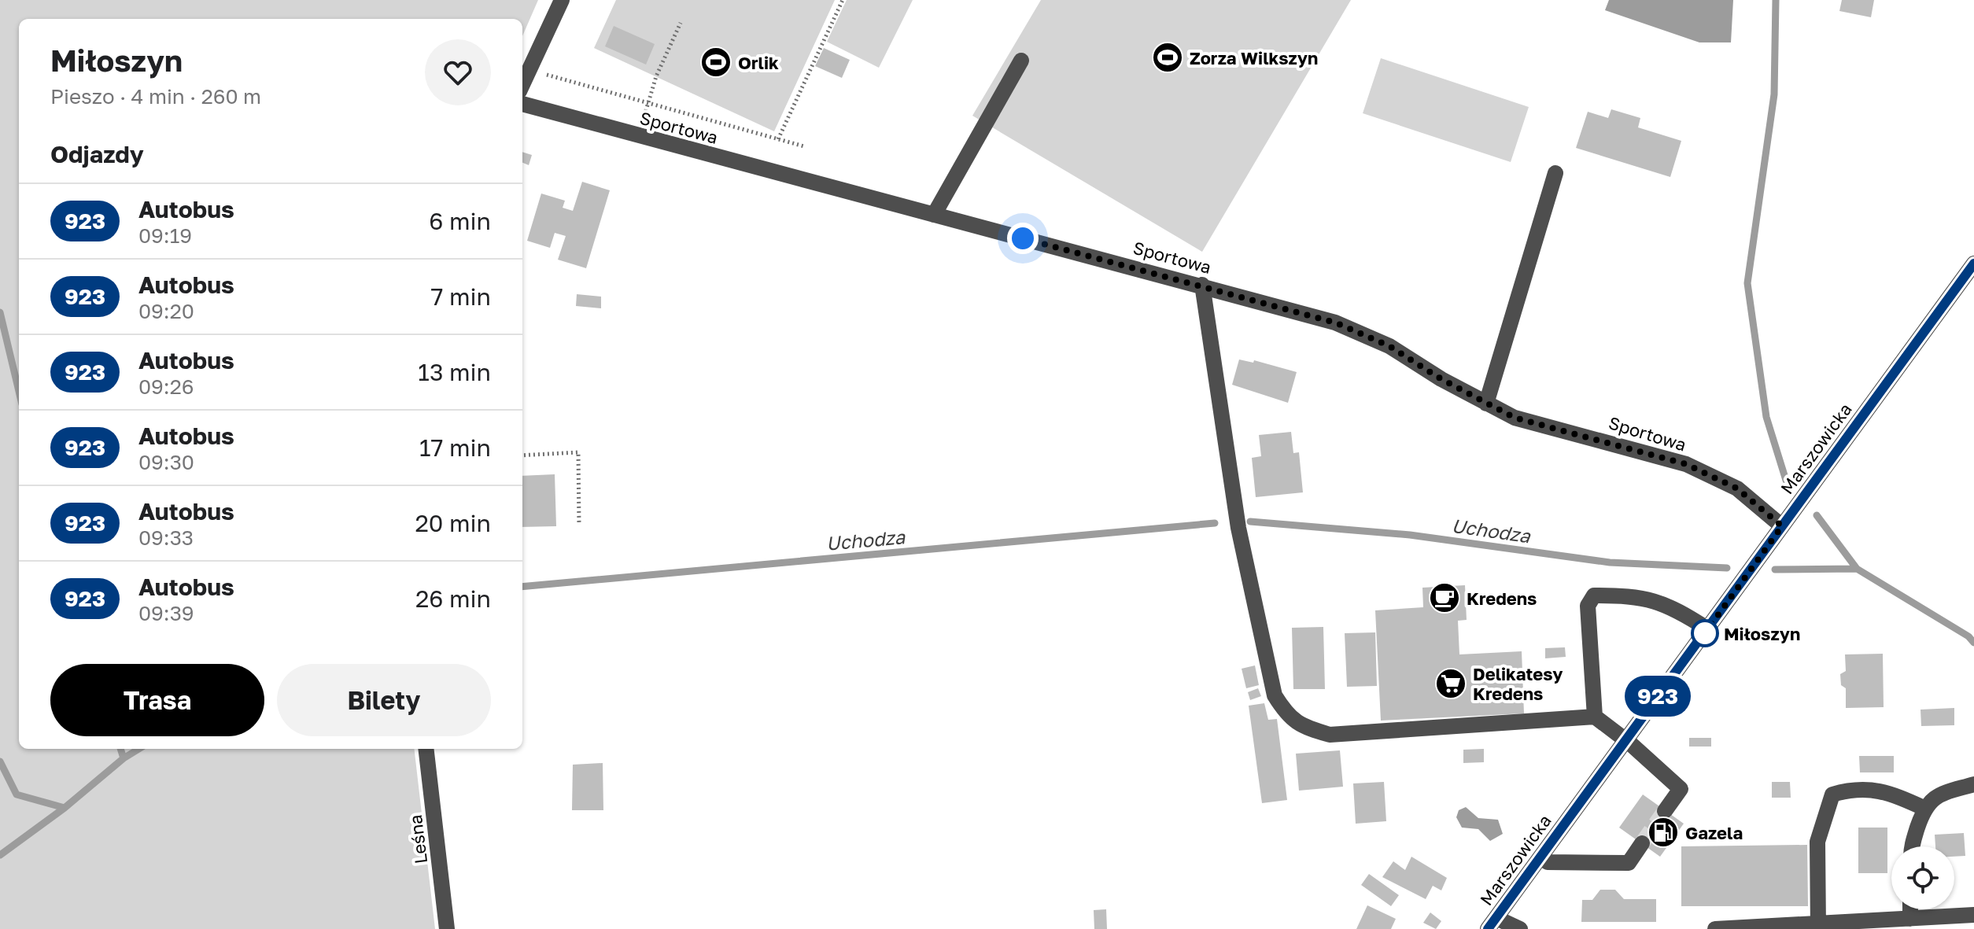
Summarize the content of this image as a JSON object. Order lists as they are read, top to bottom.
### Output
{
  "streets": {
    "street": ["Sportowa", "Marszowicka", "Leśna"]
  },
  "crossings": [
    ["Sportowa", "Marszowicka"]
  ],
  "water": ["Uchodza"],
  "places": {
    "sports": ["Zorza Wilkszyn", "Orlik"],
    "cafe": ["Kredens"],
    "other": ["Miłoszyn"],
    "supermarket": ["Delikatesy Kredens"],
    "fuel station": ["Gazela"]
  },
  "lines": ["bus line 923"],
  "page": {
    "on_map": "923",
    "heading": [
      ["Miłoszyn", "Pieszo · 4 min · 260 m"],
      "Odjazdy"
    ],
    "list": [
      {
        "mark": "923",
        "name": "Autobus",
        "note": "09:19",
        "value": "6 min"
      },
      {
        "mark": "923",
        "name": "Autobus",
        "note": "09:20",
        "value": "7 min"
      },
      {
        "mark": "923",
        "name": "Autobus",
        "note": "09:26",
        "value": "13 min"
      },
      {
        "mark": "923",
        "name": "Autobus",
        "note": "09:30",
        "value": "17 min"
      },
      {
        "mark": "923",
        "name": "Autobus",
        "note": "09:33",
        "value": "20 min"
      },
      {
        "mark": "923",
        "name": "Autobus",
        "note": "09:39",
        "value": "26 min"
      }
    ],
    "buttons": ["Trasa", "Bilety"]
  }
}
